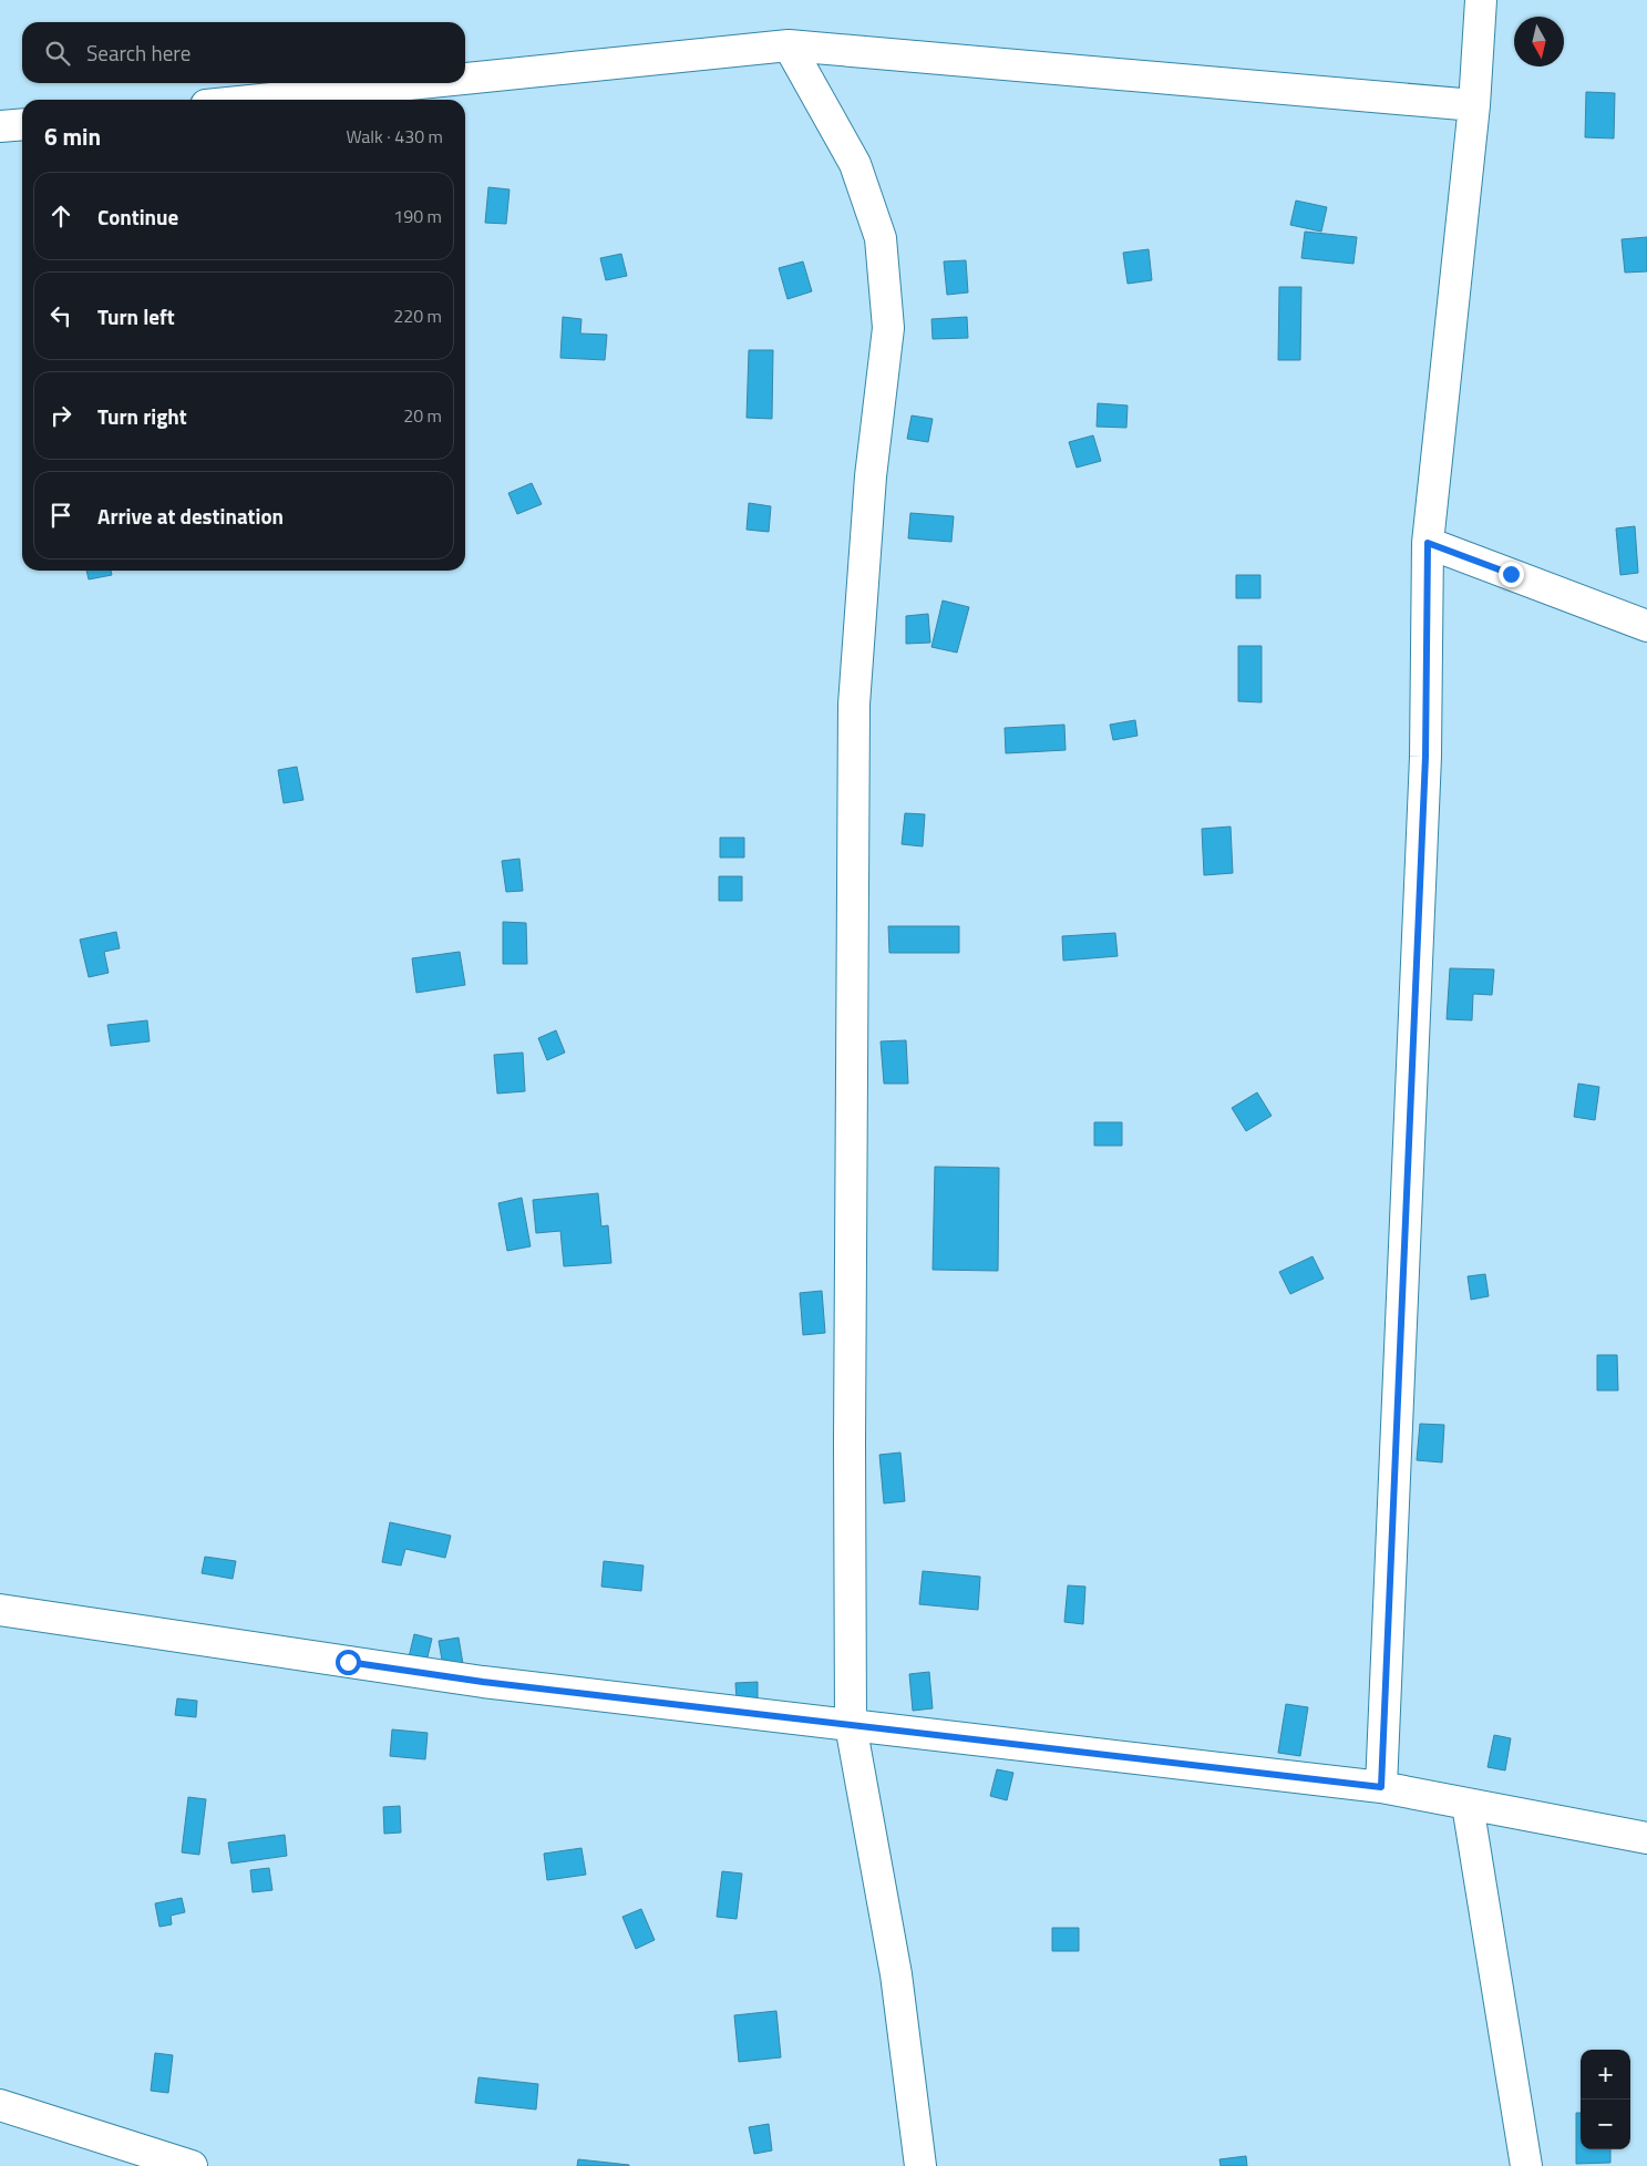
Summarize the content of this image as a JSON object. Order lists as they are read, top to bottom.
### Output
{
  "north": "bottom",
  "page": {
    "search": "Search here",
    "heading": ["6 min", "Walk · 430 m"],
    "list": [
      ["Continue", "190 m"],
      ["Turn left", "220 m"],
      ["Turn right", "20 m"],
      "Arrive at destination"
    ],
    "map_buttons": ["+", "−"]
  }
}
